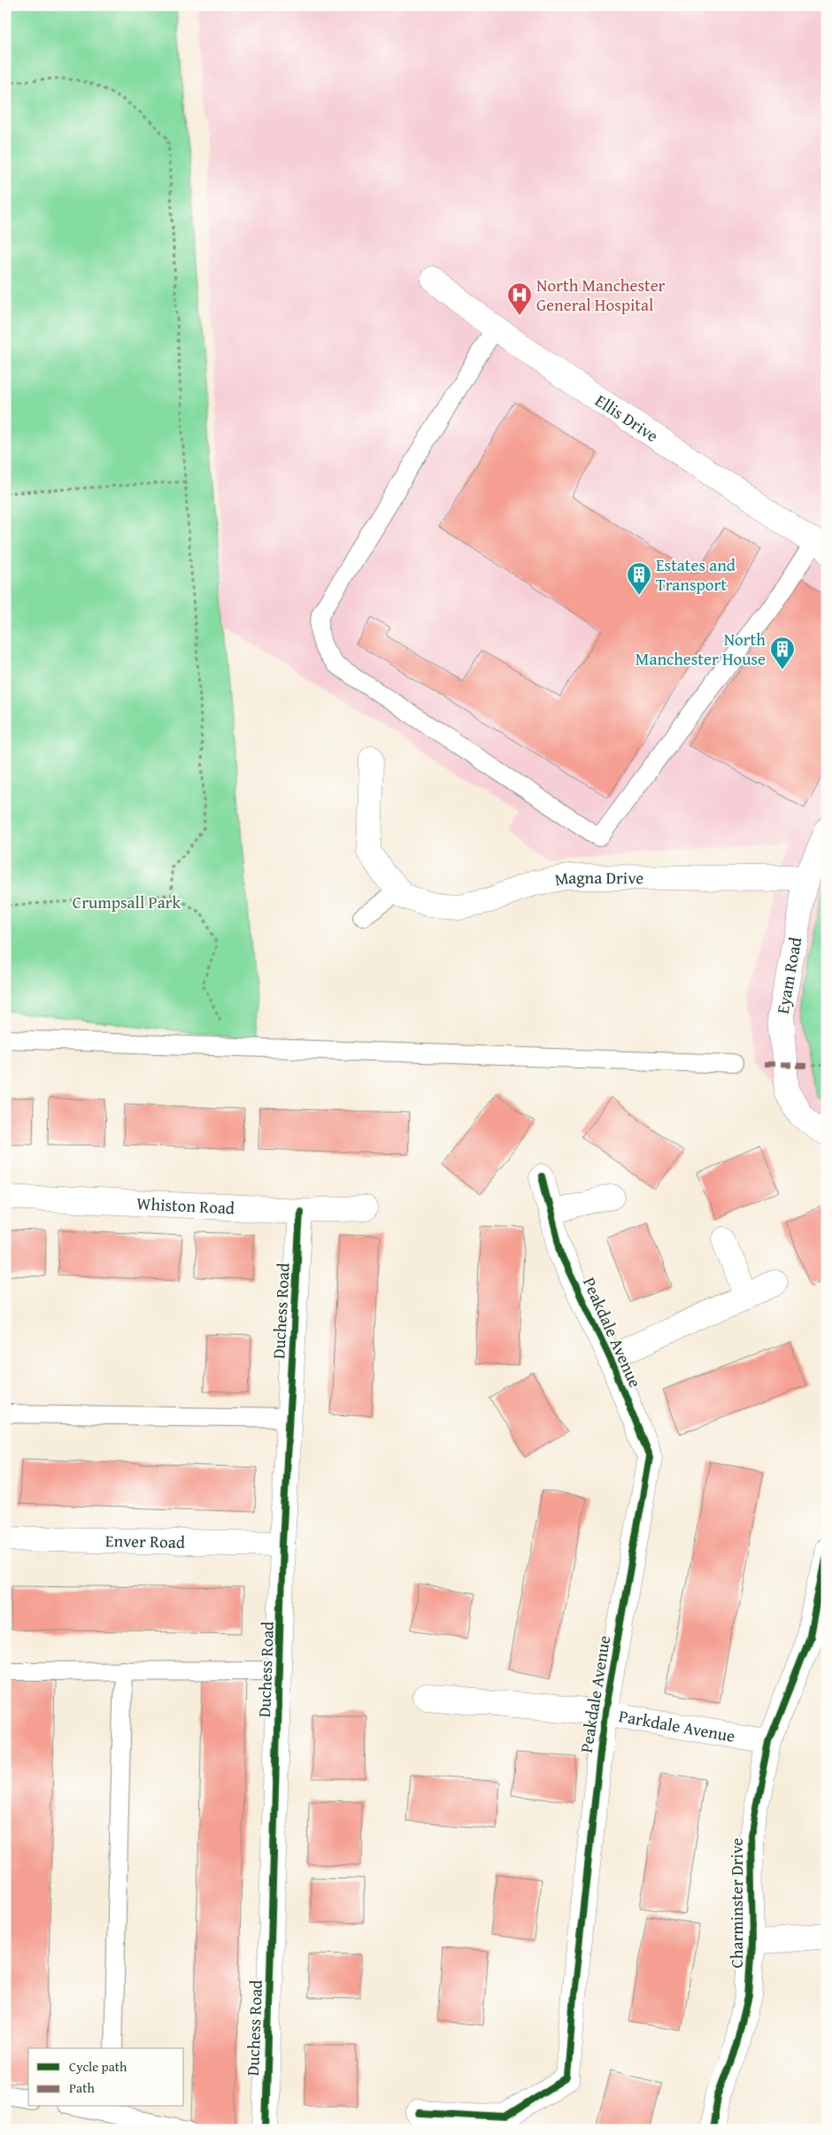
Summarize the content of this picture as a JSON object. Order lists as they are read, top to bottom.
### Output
{
  "streets": {
    "street": [
      "Ellis Drive",
      "Magna Drive",
      "Eyam Road",
      "Whiston Road",
      "Duchess Road",
      "Peakdale Avenue",
      "Enver Road",
      "Parkdale Avenue",
      "Charminster Drive"
    ]
  },
  "crossings": [
    ["Magna Drive", "Eyam Road"],
    ["Whiston Road", "Duchess Road"],
    ["Duchess Road", "Enver Road"],
    ["Peakdale Avenue", "Parkdale Avenue"],
    ["Parkdale Avenue", "Charminster Drive"]
  ],
  "parks": ["Crumpsall Park"],
  "places": {
    "hospital": ["North Manchester General Hospital"],
    "building": ["Estates and Transport", "North Manchester House"]
  },
  "legend": ["Cycle path", "Path"]
}
